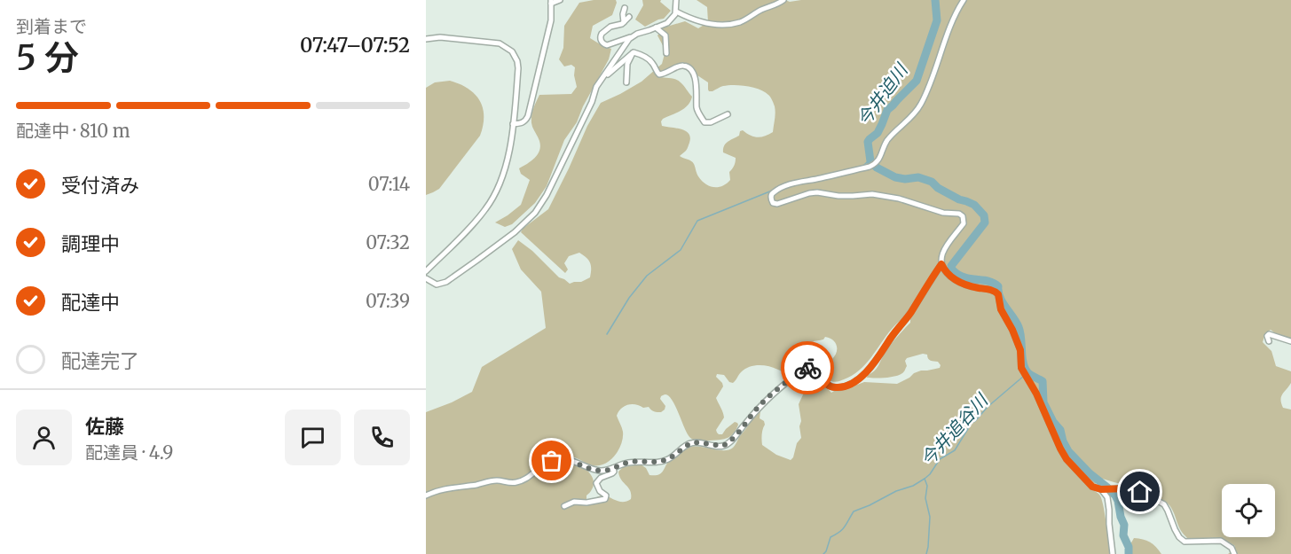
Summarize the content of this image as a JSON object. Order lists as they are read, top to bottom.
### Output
{
  "water": ["今井迫川", "今井追谷川"],
  "page": {
    "heading": ["5 分", "到着まで", "07:47–07:52"],
    "panel": ["佐藤", "配達員 · 4.9"],
    "bar": "配達中 · 810 m",
    "list": [
      ["受付済み", "07:14"],
      ["調理中", "07:32"],
      ["配達中", "07:39"],
      "配達完了"
    ]
  }
}
